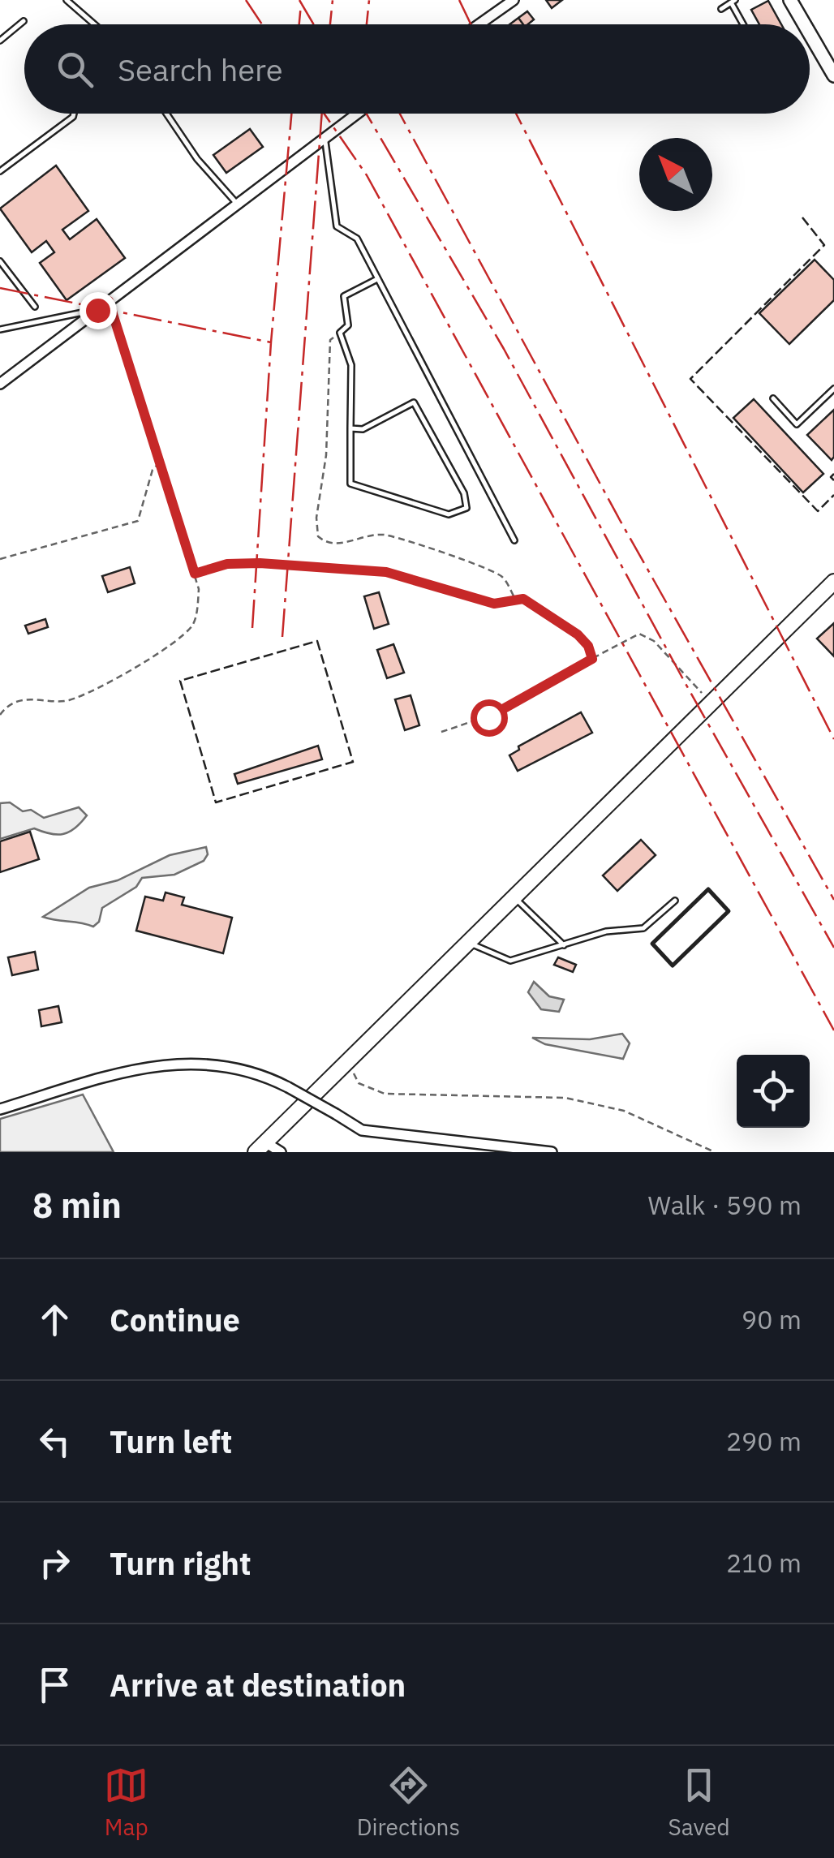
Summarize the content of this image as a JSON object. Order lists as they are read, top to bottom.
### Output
{
  "north": "top left",
  "page": {
    "search": "Search here",
    "heading": ["8 min", "Walk · 590 m"],
    "list": [
      ["Continue", "90 m"],
      ["Turn left", "290 m"],
      ["Turn right", "210 m"],
      "Arrive at destination"
    ],
    "nav": ["Map", "Directions", "Saved"]
  }
}
